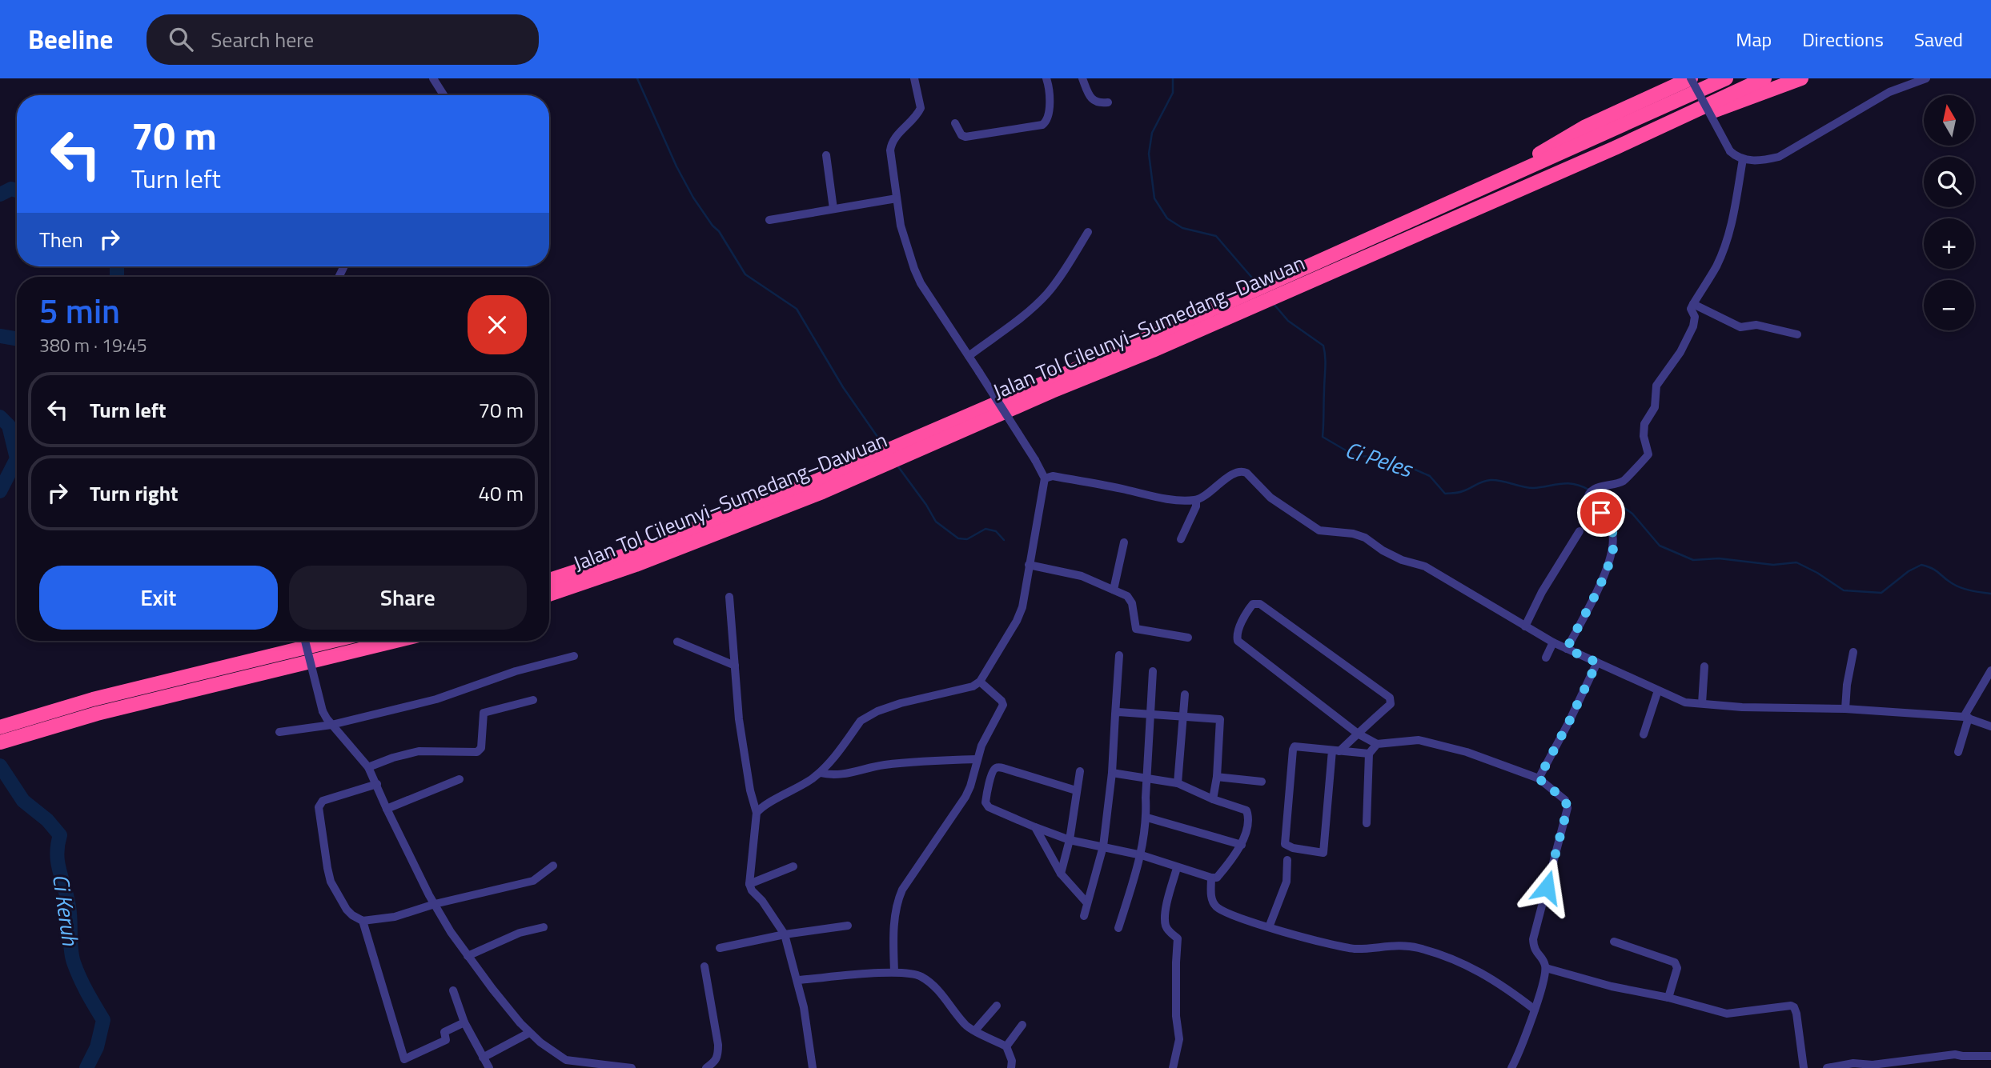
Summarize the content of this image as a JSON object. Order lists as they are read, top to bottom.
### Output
{
  "streets": {
    "highway": ["Jalan Tol Cileunyi–Sumedang–Dawuan"]
  },
  "water": ["Ci Peles", "Ci Keruh"],
  "north": "top",
  "page": {
    "header": "Beeline",
    "search": "Search here",
    "nav": ["Map", "Directions", "Saved"],
    "map_buttons": ["+", "−"],
    "turn": ["70 m", "Turn left"],
    "then": "Then",
    "heading": ["5 min", "380 m · 19:45"],
    "list": [
      {
        "name": "Turn left",
        "value": "70 m"
      },
      {
        "name": "Turn right",
        "value": "40 m"
      }
    ],
    "buttons": ["Exit", "Share"]
  }
}
